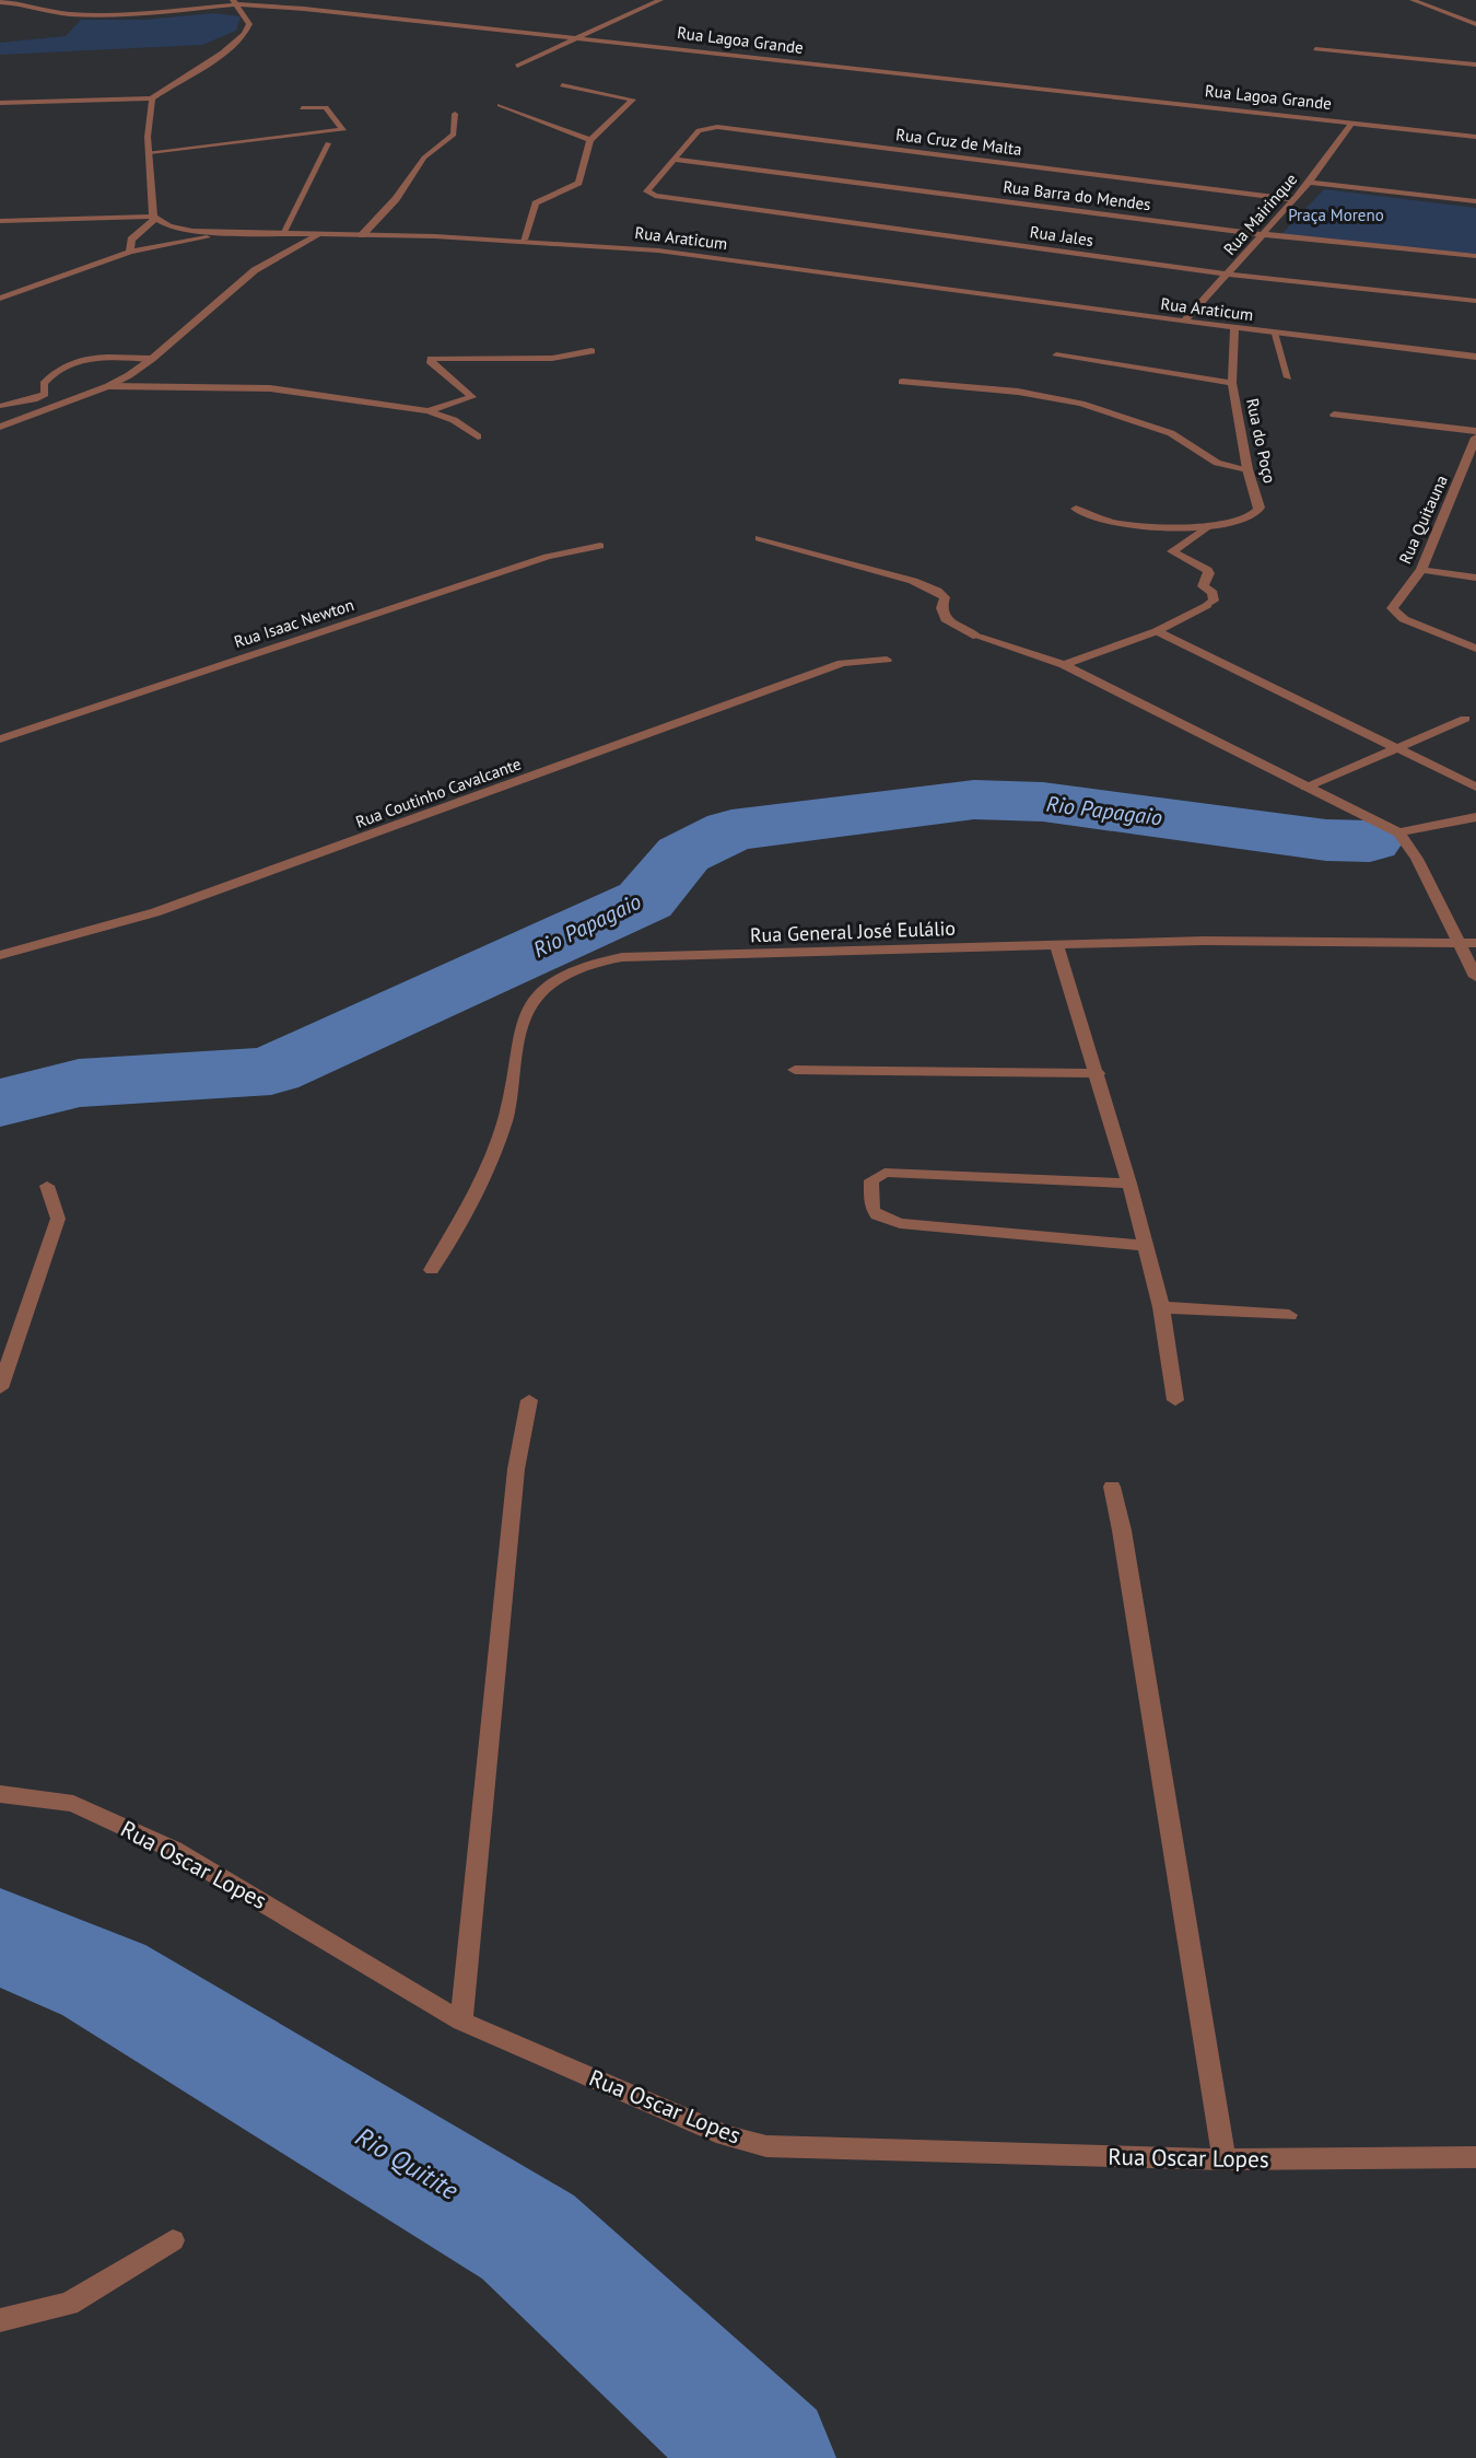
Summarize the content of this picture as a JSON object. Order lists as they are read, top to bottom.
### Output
{
  "streets": {
    "street": [
      "Rua Lagoa Grande",
      "Rua Cruz de Malta",
      "Rua Barra do Mendes",
      "Rua Mairinque",
      "Rua Jales",
      "Rua Araticum",
      "Rua do Poço",
      "Rua Quitauna",
      "Rua Isaac Newton",
      "Rua Coutinho Cavalcante",
      "Rua General José Eulálio",
      "Rua Oscar Lopes"
    ]
  },
  "crossings": [
    ["Rua Lagoa Grande", "Rua Mairinque"],
    ["Rua Cruz de Malta", "Rua Barra do Mendes"],
    ["Rua Cruz de Malta", "Rua Mairinque"],
    ["Rua Cruz de Malta", "Rua Jales"],
    ["Rua Barra do Mendes", "Rua Mairinque"],
    ["Rua Mairinque", "Rua Jales"],
    ["Rua Mairinque", "Rua Araticum"],
    ["Rua Araticum", "Rua do Poço"]
  ],
  "water": ["Rio Papagaio", "Rio Quitite"],
  "parks": ["Praça Moreno"]
}
